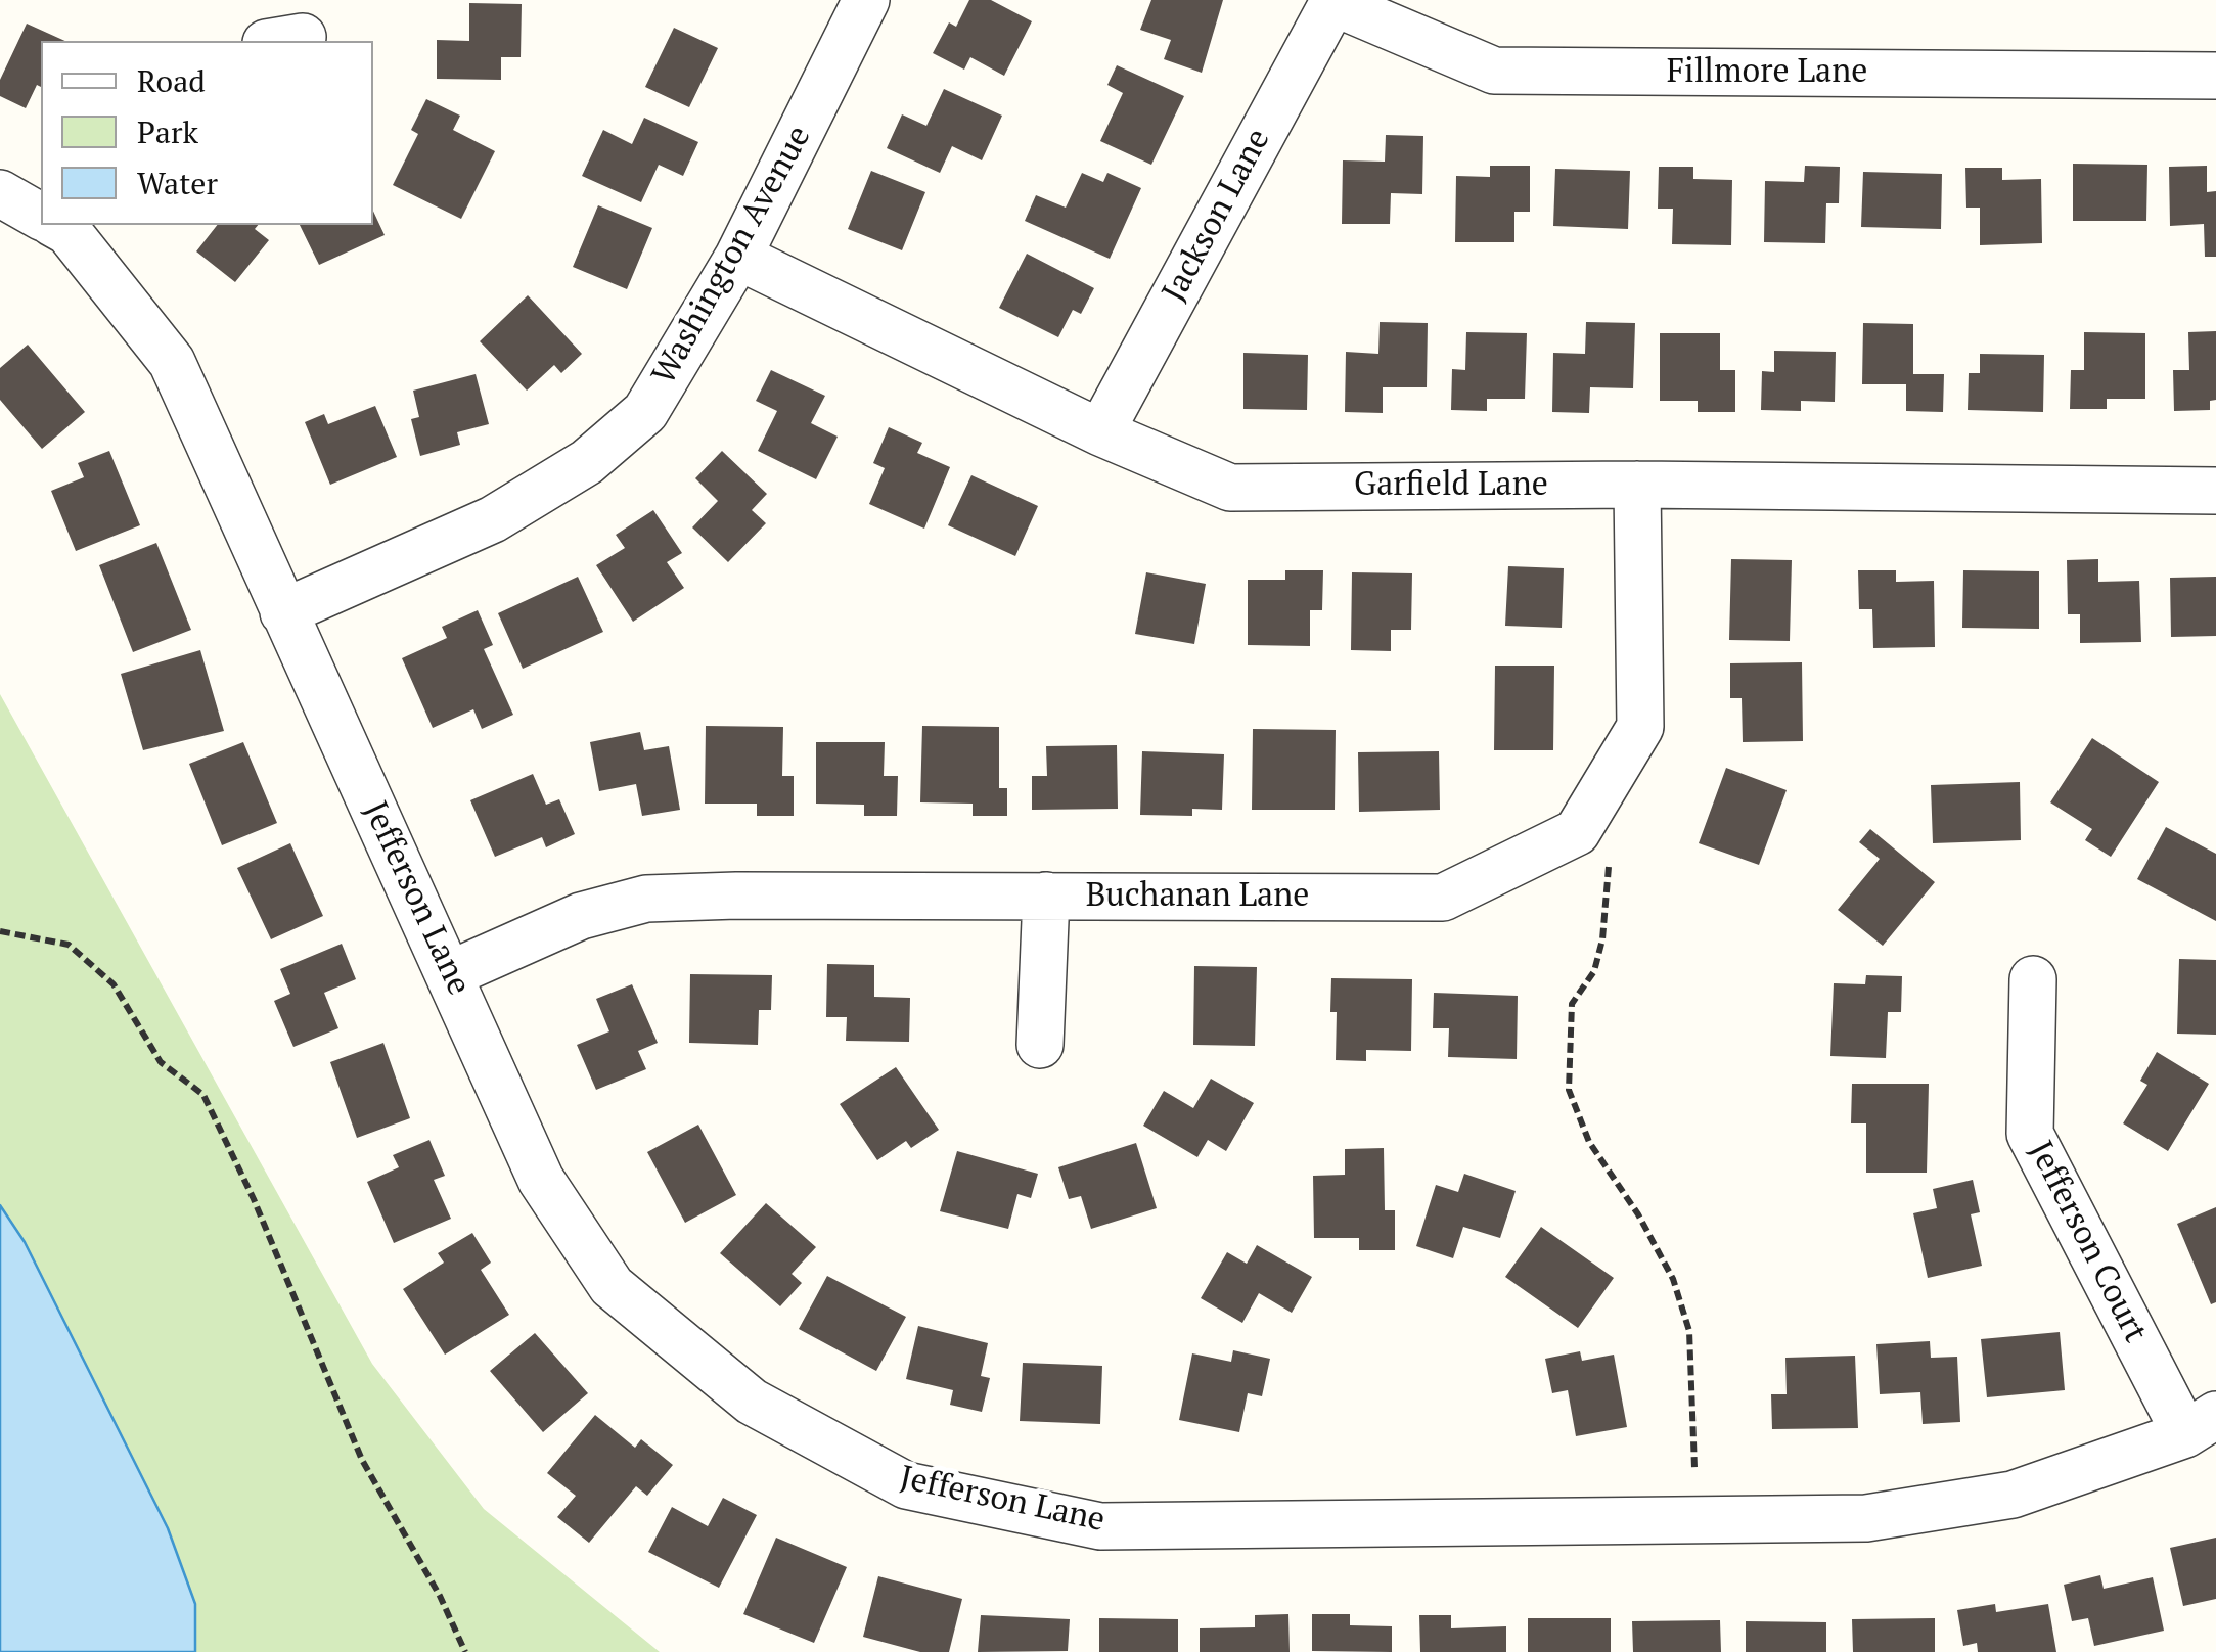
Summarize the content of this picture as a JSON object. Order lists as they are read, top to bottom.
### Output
{
  "streets": {
    "street": [
      "Fillmore Lane",
      "Jackson Lane",
      "Washington Avenue",
      "Garfield Lane",
      "Buchanan Lane",
      "Jefferson Lane",
      "Jefferson Court"
    ]
  },
  "crossings": [
    ["Fillmore Lane", "Jackson Lane"],
    ["Jackson Lane", "Garfield Lane"],
    ["Washington Avenue", "Garfield Lane"],
    ["Washington Avenue", "Jefferson Lane"],
    ["Garfield Lane", "Buchanan Lane"],
    ["Buchanan Lane", "Jefferson Lane"],
    ["Jefferson Lane", "Jefferson Court"]
  ],
  "legend": ["Road", "Park", "Water"]
}
